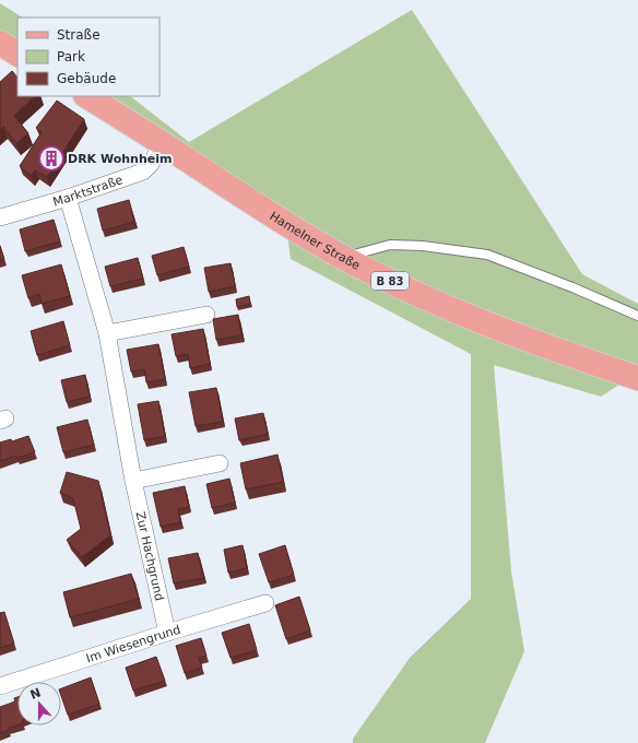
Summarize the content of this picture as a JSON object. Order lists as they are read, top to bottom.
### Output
{
  "streets": {
    "main road": ["Hamelner Straße", "B 83"],
    "street": ["Marktstraße", "Zur Hachgrund", "Im Wiesengrund"]
  },
  "crossings": [
    ["Marktstraße", "Hamelner Straße"],
    ["Marktstraße", "Zur Hachgrund"],
    ["Zur Hachgrund", "Im Wiesengrund"]
  ],
  "places": {
    "building": ["DRK Wohnheim"]
  },
  "legend": ["Straße", "Park", "Gebäude"],
  "north": "top"
}
